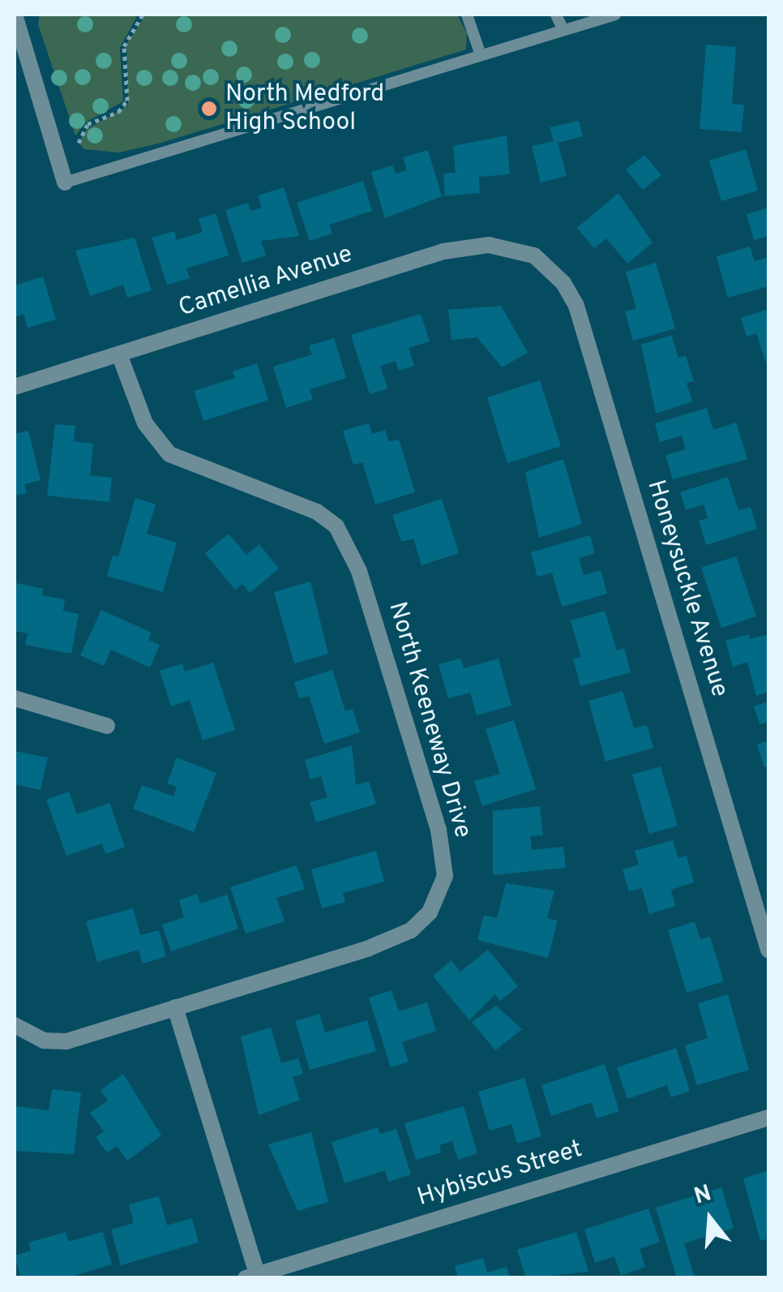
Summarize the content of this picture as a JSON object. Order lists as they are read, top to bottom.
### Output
{
  "streets": {
    "street": [
      "Camellia Avenue",
      "Honeysuckle Avenue",
      "North Keeneway Drive",
      "Hybiscus Street"
    ]
  },
  "crossings": [
    ["Camellia Avenue", "Honeysuckle Avenue"],
    ["Camellia Avenue", "North Keeneway Drive"]
  ],
  "places": ["North Medford High School"],
  "north": "top"
}
